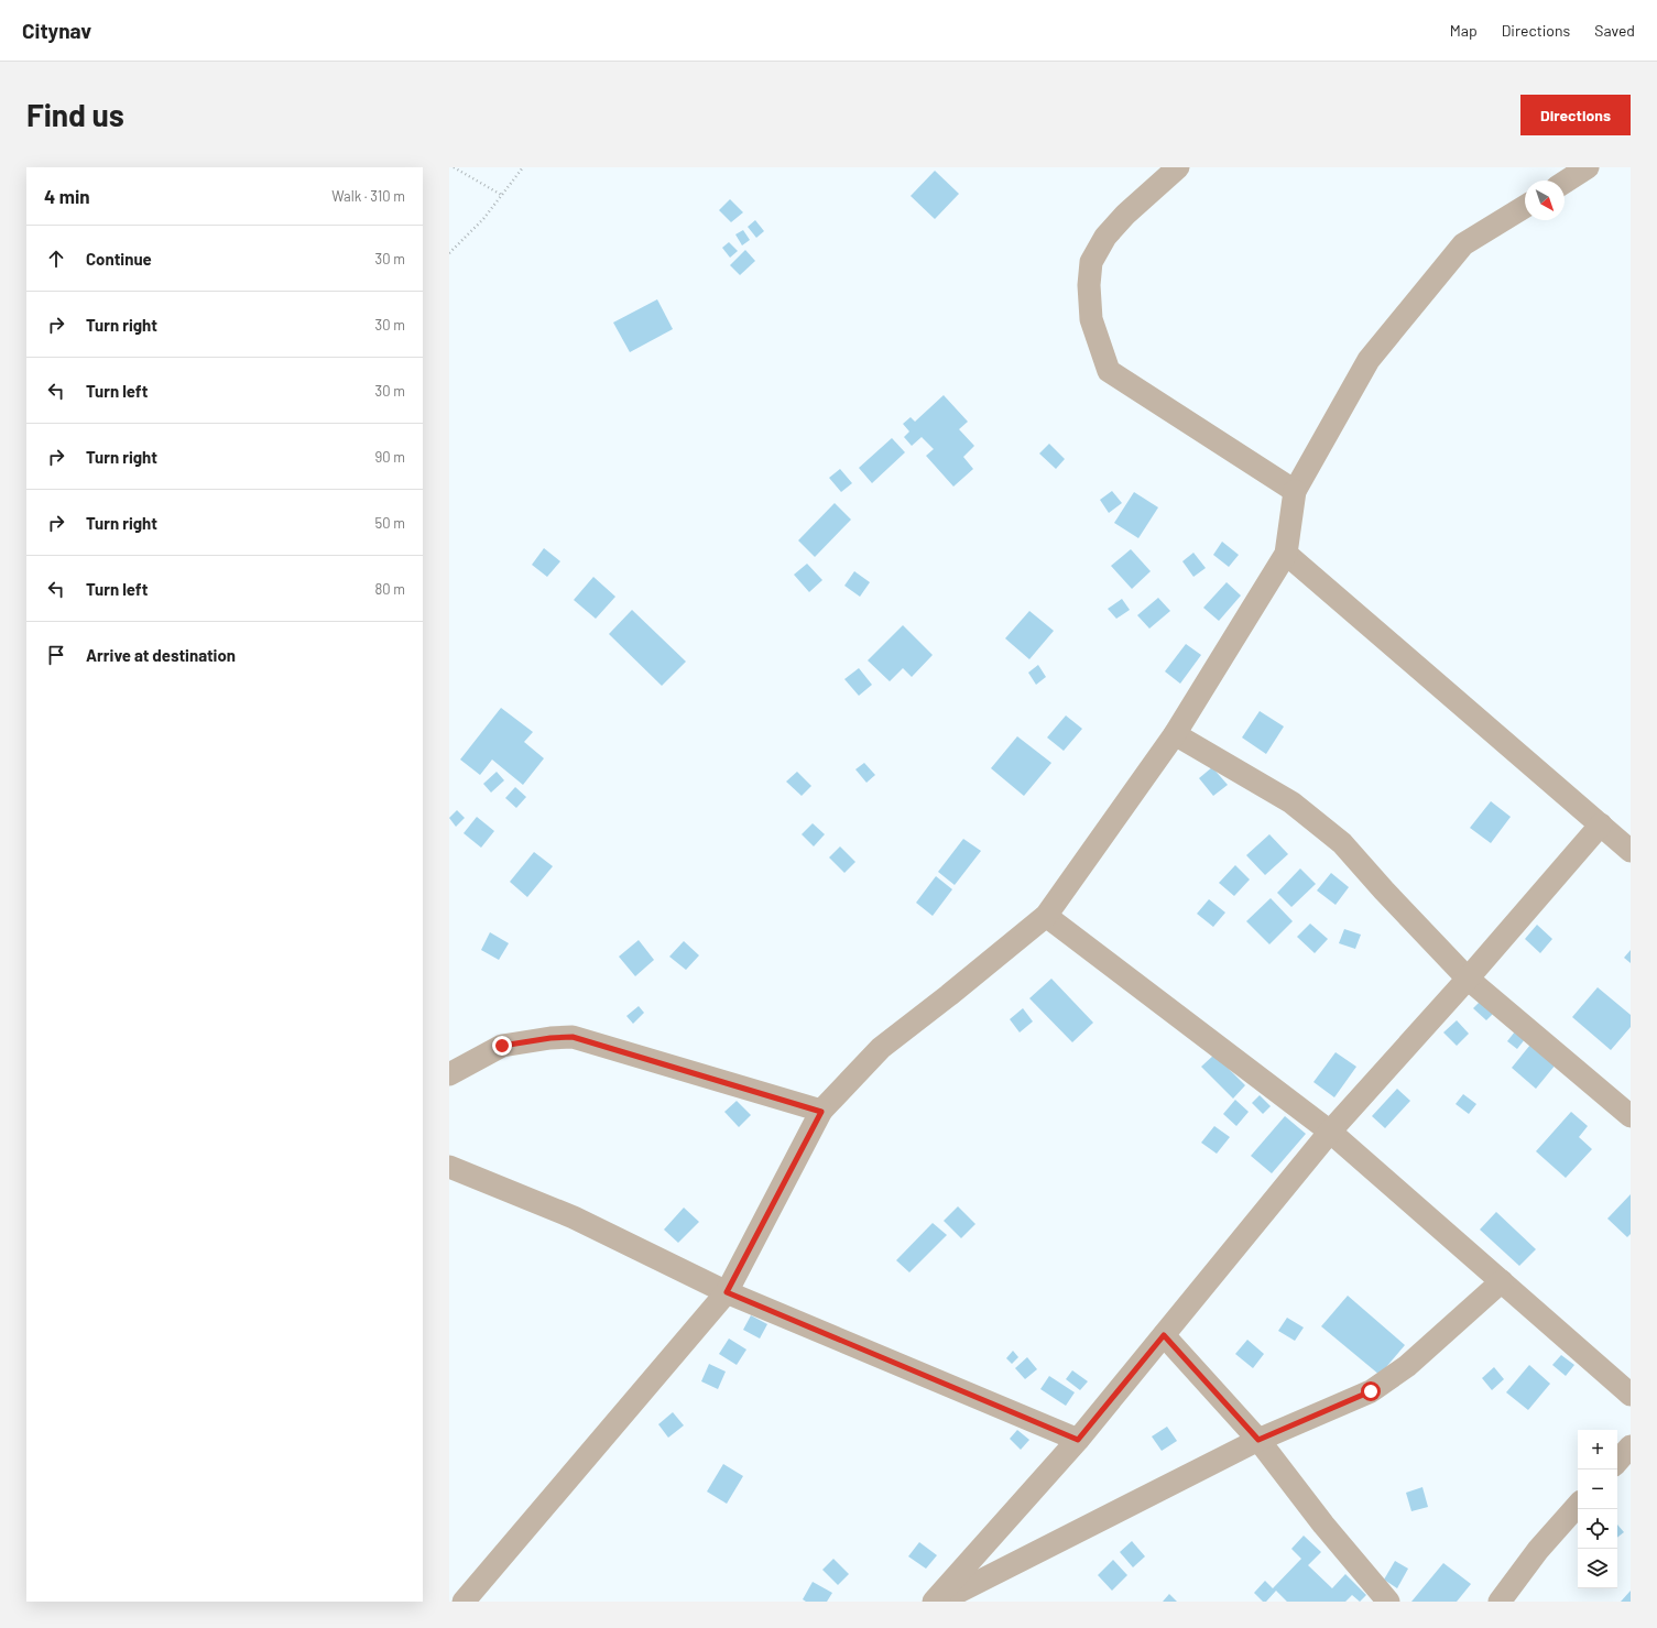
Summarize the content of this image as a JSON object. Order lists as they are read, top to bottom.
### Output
{
  "north": "bottom right",
  "page": {
    "header": "Citynav",
    "nav": ["Map", "Directions", "Saved"],
    "buttons": "Directions",
    "title": "Find us",
    "heading": ["4 min", "Walk · 310 m"],
    "list": [
      ["Continue", "30 m"],
      ["Turn right", "30 m"],
      ["Turn left", "30 m"],
      ["Turn right", "90 m"],
      ["Turn right", "50 m"],
      ["Turn left", "80 m"],
      "Arrive at destination"
    ],
    "map_buttons": ["+", "−"]
  }
}
